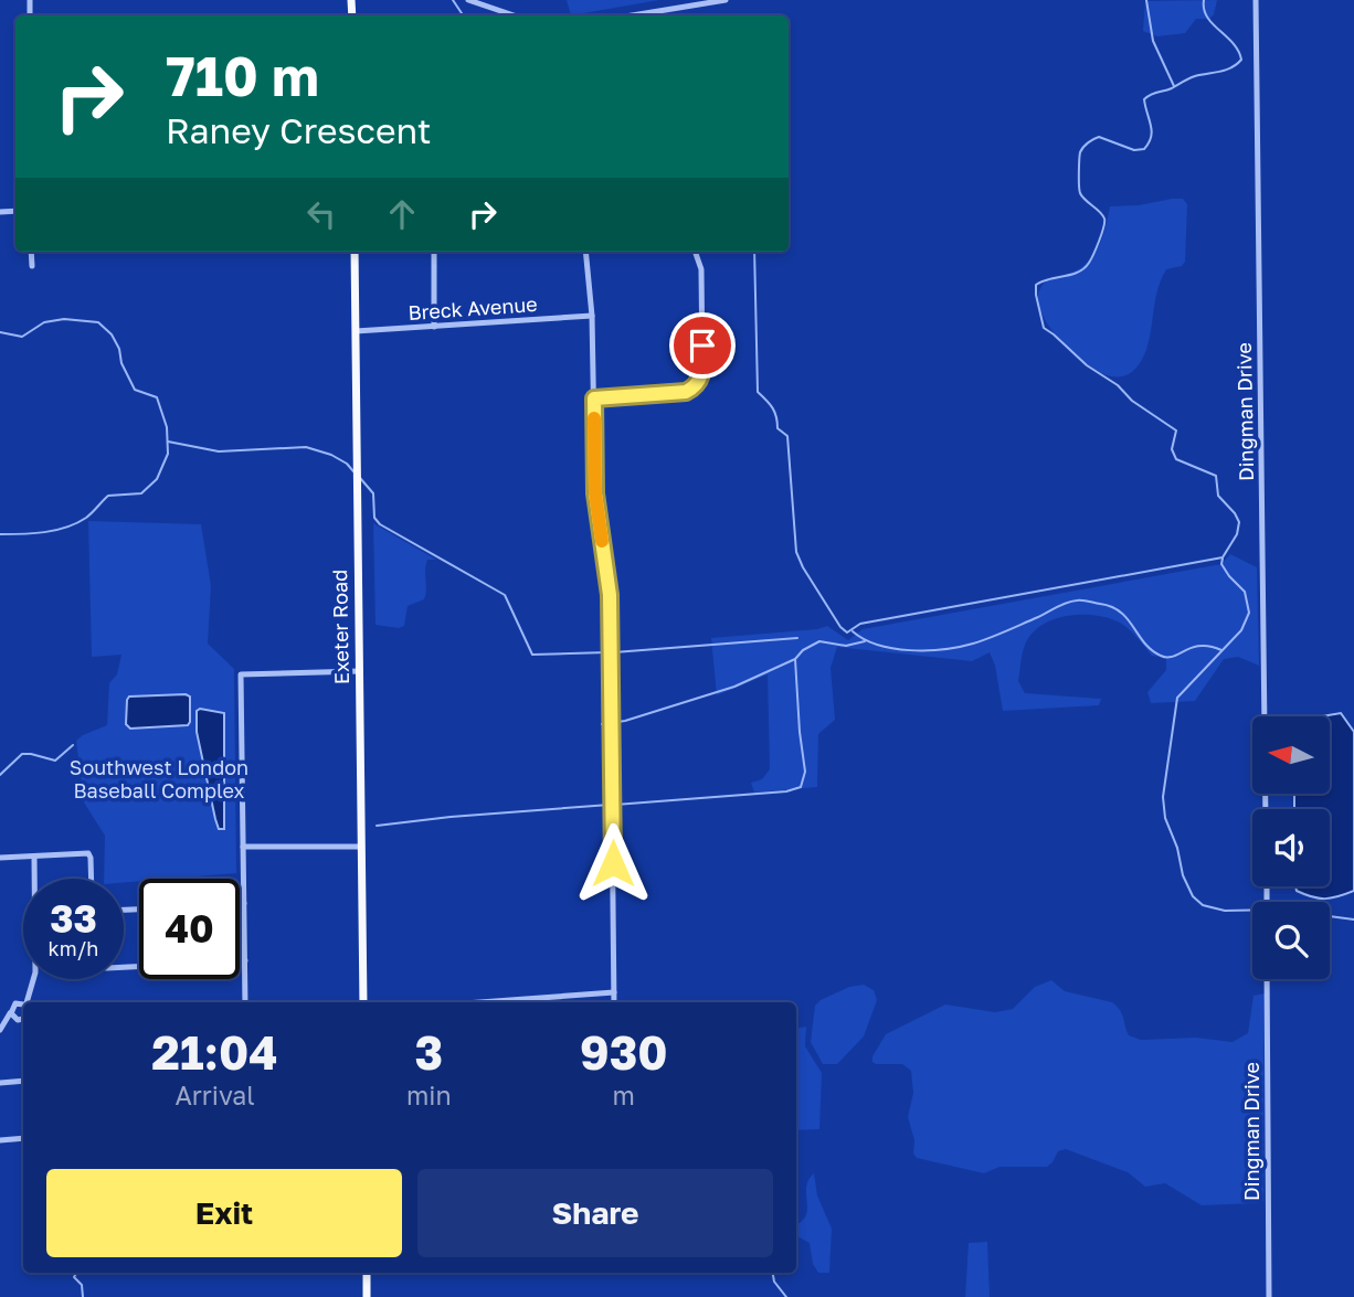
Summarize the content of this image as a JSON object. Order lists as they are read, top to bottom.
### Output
{
  "streets": {
    "main road": ["Exeter Road"],
    "street": ["Breck Avenue", "Dingman Drive"]
  },
  "crossings": [
    ["Breck Avenue", "Exeter Road"]
  ],
  "parks": ["Southwest London Baseball Complex"],
  "north": "left",
  "page": {
    "turn": ["710 m", "Raney Crescent"],
    "speed": "33 km/h",
    "limit": "40",
    "eta": [
      "21:04",
      "Arrival",
      "3",
      "min",
      "930",
      "m"
    ],
    "buttons": ["Exit", "Share"]
  }
}
